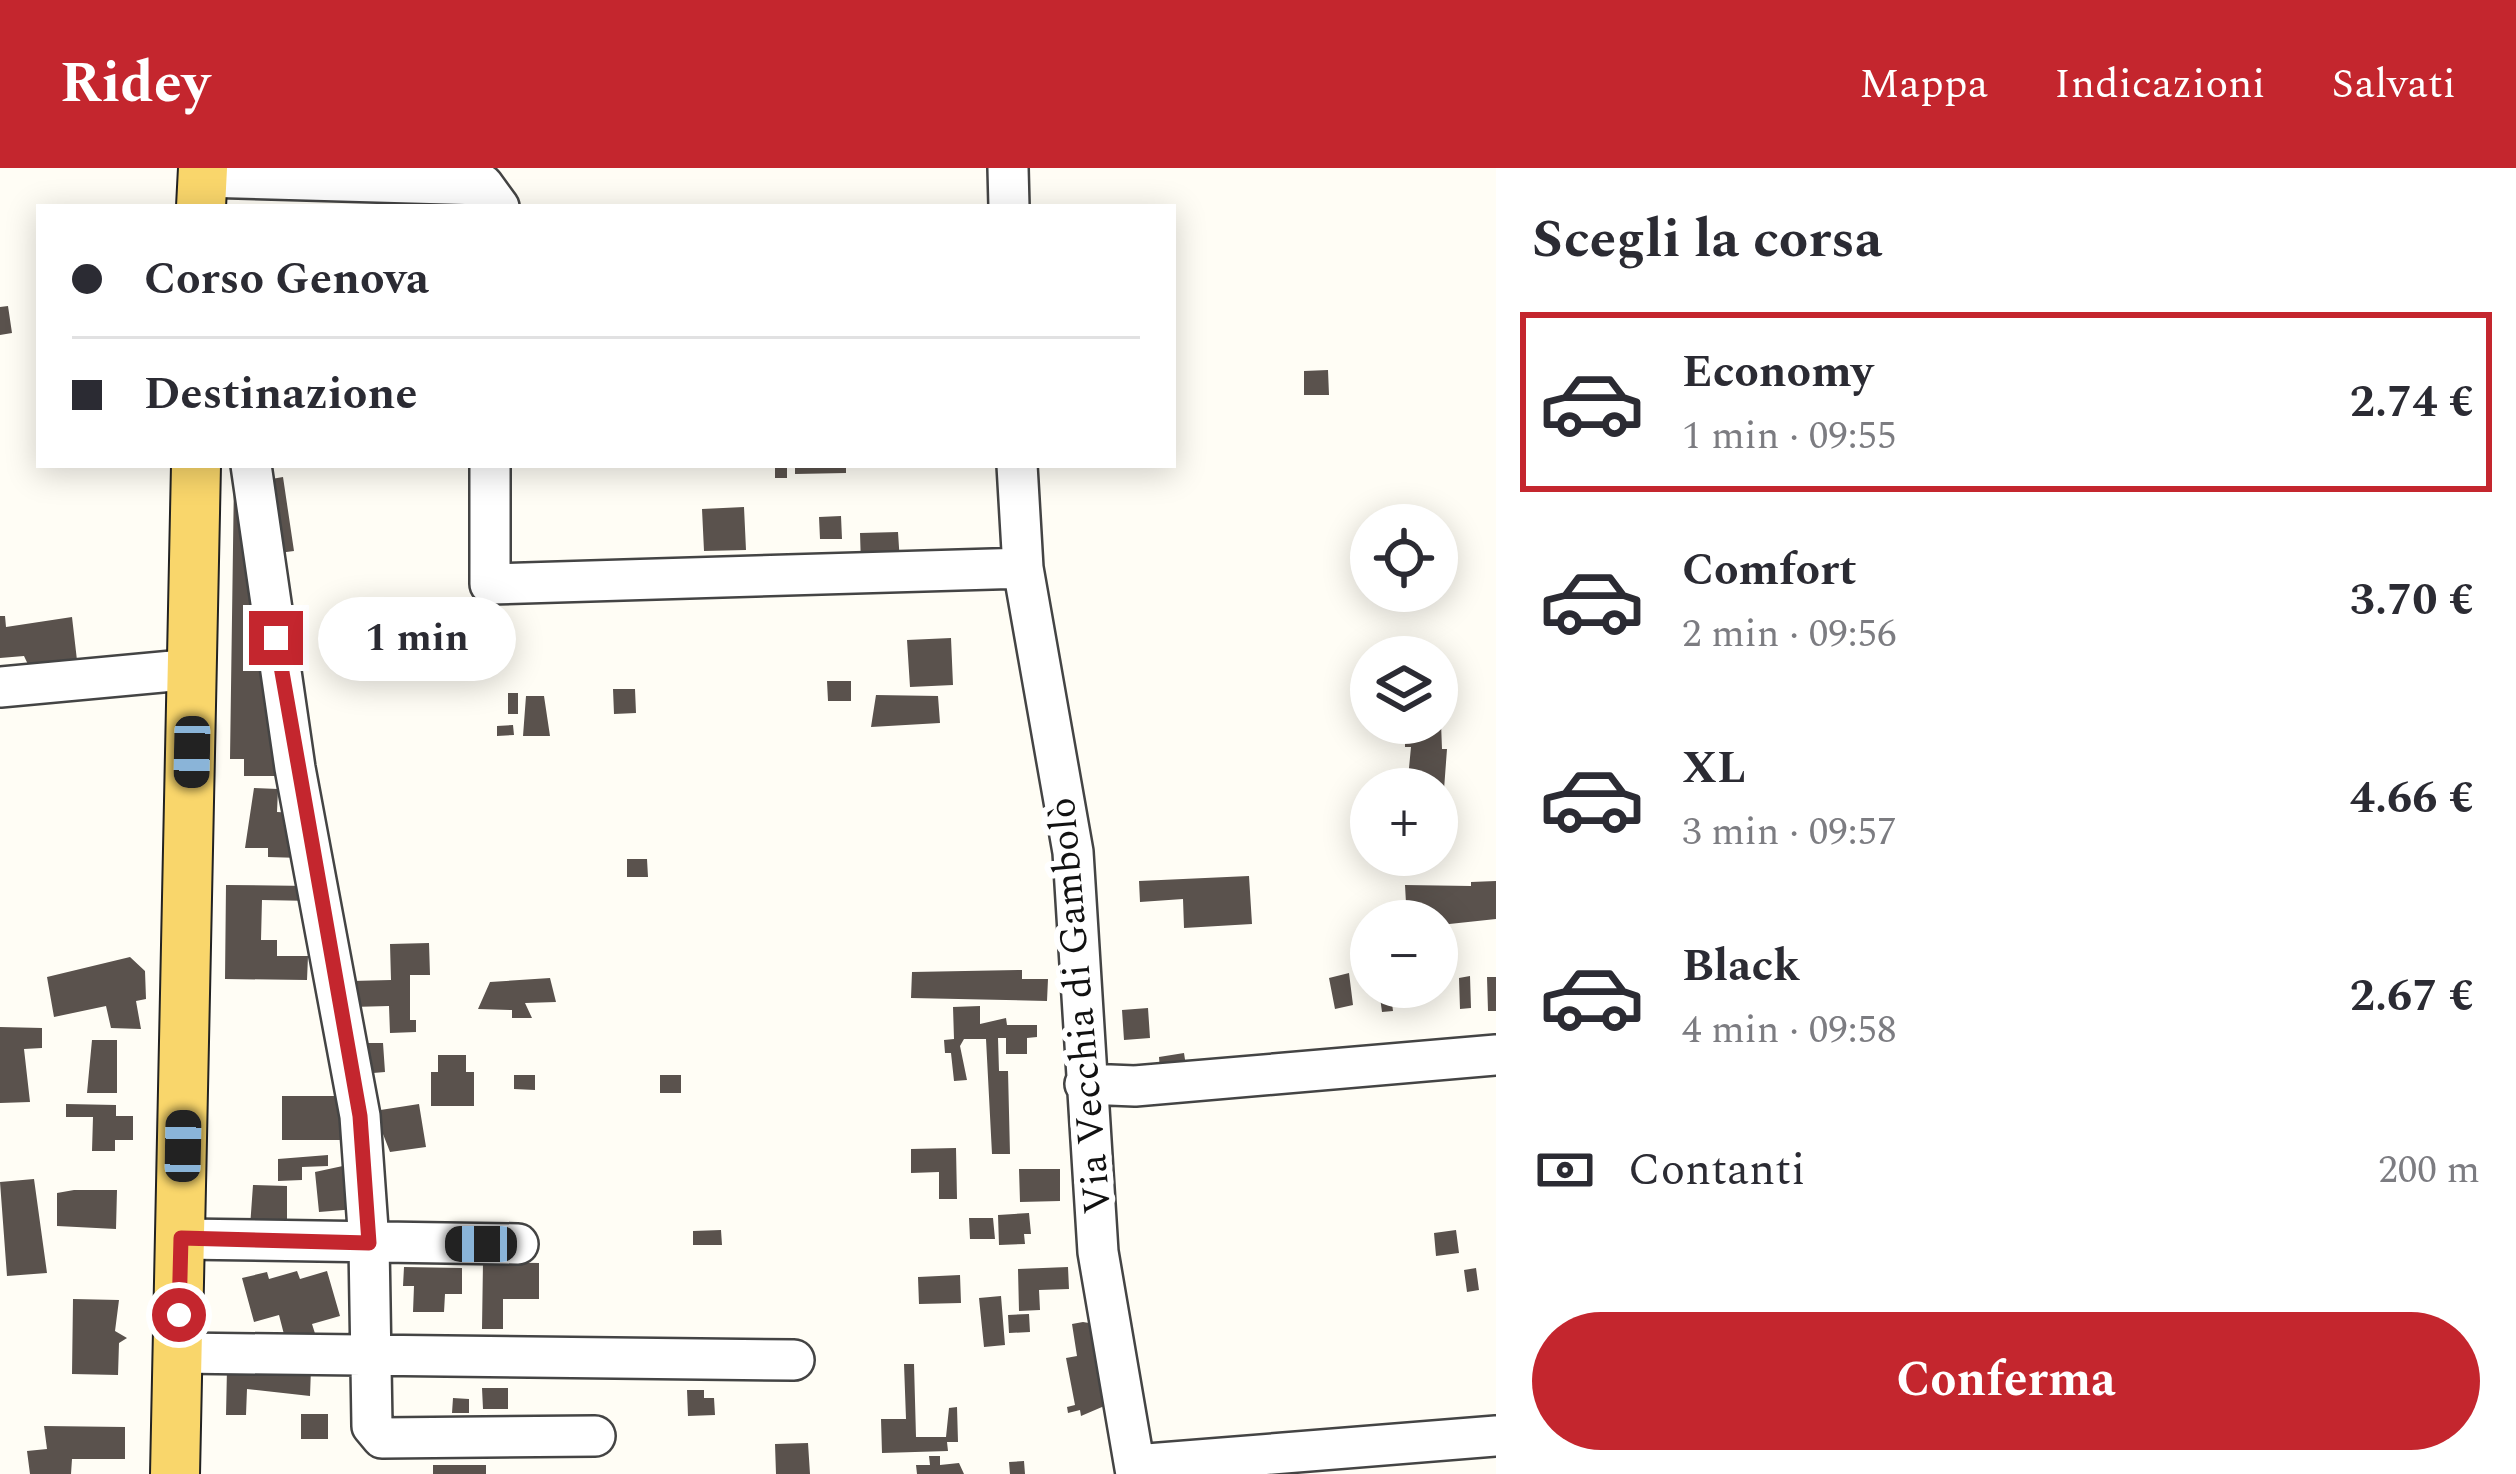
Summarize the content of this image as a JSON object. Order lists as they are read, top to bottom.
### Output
{
  "streets": {
    "street": ["Via Vecchia di Gambolò"]
  },
  "page": {
    "header": "Ridey",
    "nav": ["Mappa", "Indicazioni", "Salvati"],
    "heading": "Scegli la corsa",
    "banner": ["Corso Genova", "Destinazione"],
    "list": [
      {
        "name": "Economy",
        "note": "1 min · 09:55",
        "value": "2.74 €"
      },
      {
        "name": "Comfort",
        "note": "2 min · 09:56",
        "value": "3.70 €"
      },
      {
        "name": "XL",
        "note": "3 min · 09:57",
        "value": "4.66 €"
      },
      {
        "name": "Black",
        "note": "4 min · 09:58",
        "value": "2.67 €"
      }
    ],
    "map_buttons": ["+", "−"],
    "bubble": "1 min",
    "pay": ["Contanti", "200 m"],
    "buttons": "Conferma"
  }
}
